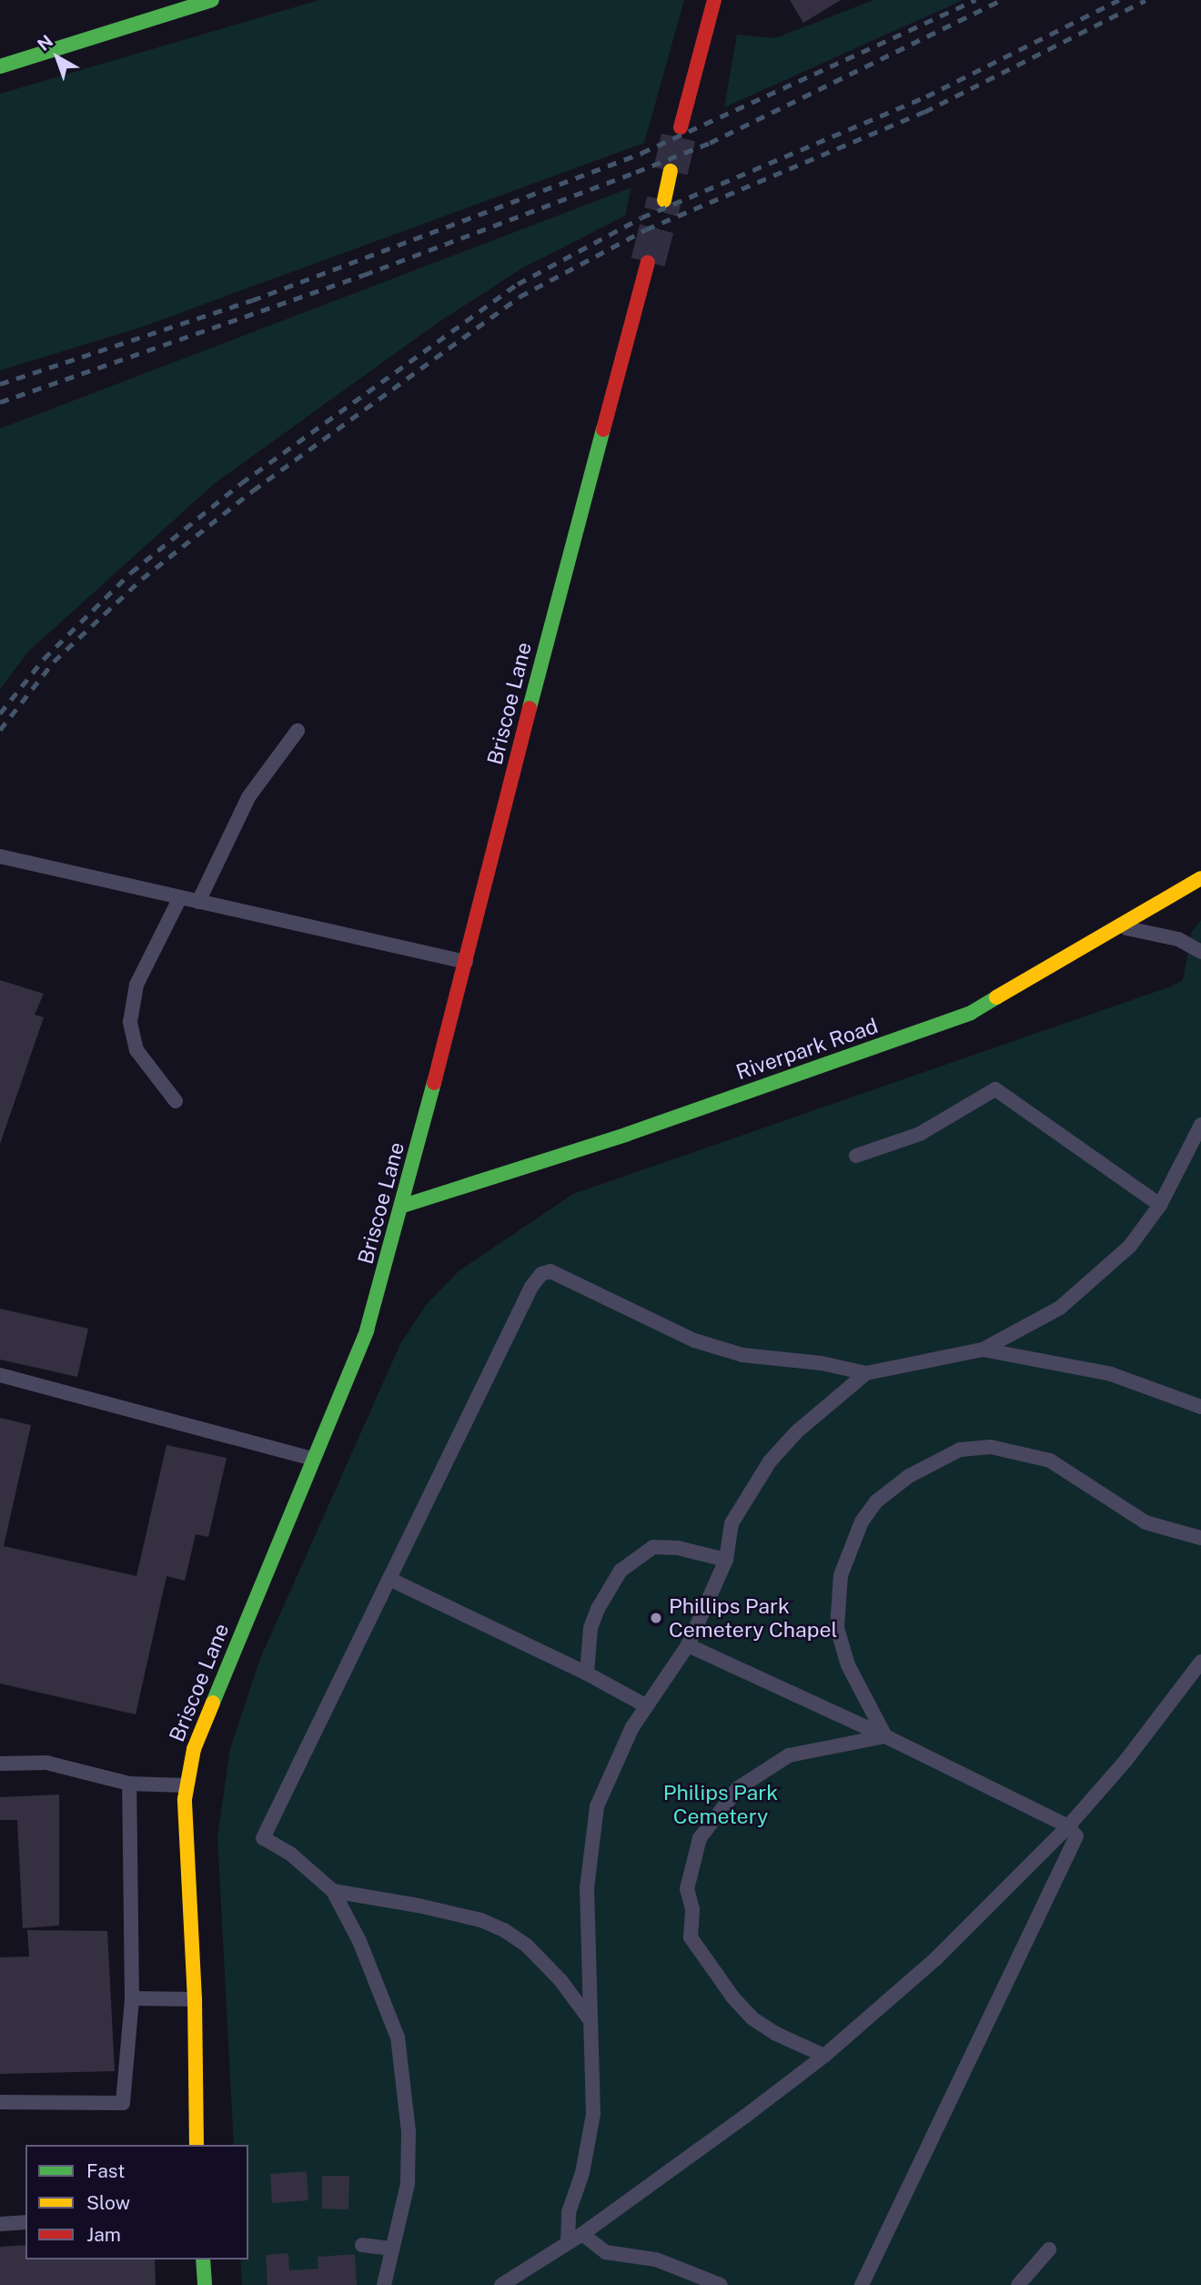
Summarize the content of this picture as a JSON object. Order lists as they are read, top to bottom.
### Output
{
  "streets": {
    "street": ["Briscoe Lane", "Riverpark Road"]
  },
  "crossings": [
    ["Briscoe Lane", "Riverpark Road"]
  ],
  "parks": ["Philips Park Cemetery"],
  "places": ["Phillips Park Cemetery Chapel"],
  "legend": ["Fast", "Slow", "Jam"],
  "north": "top left"
}
